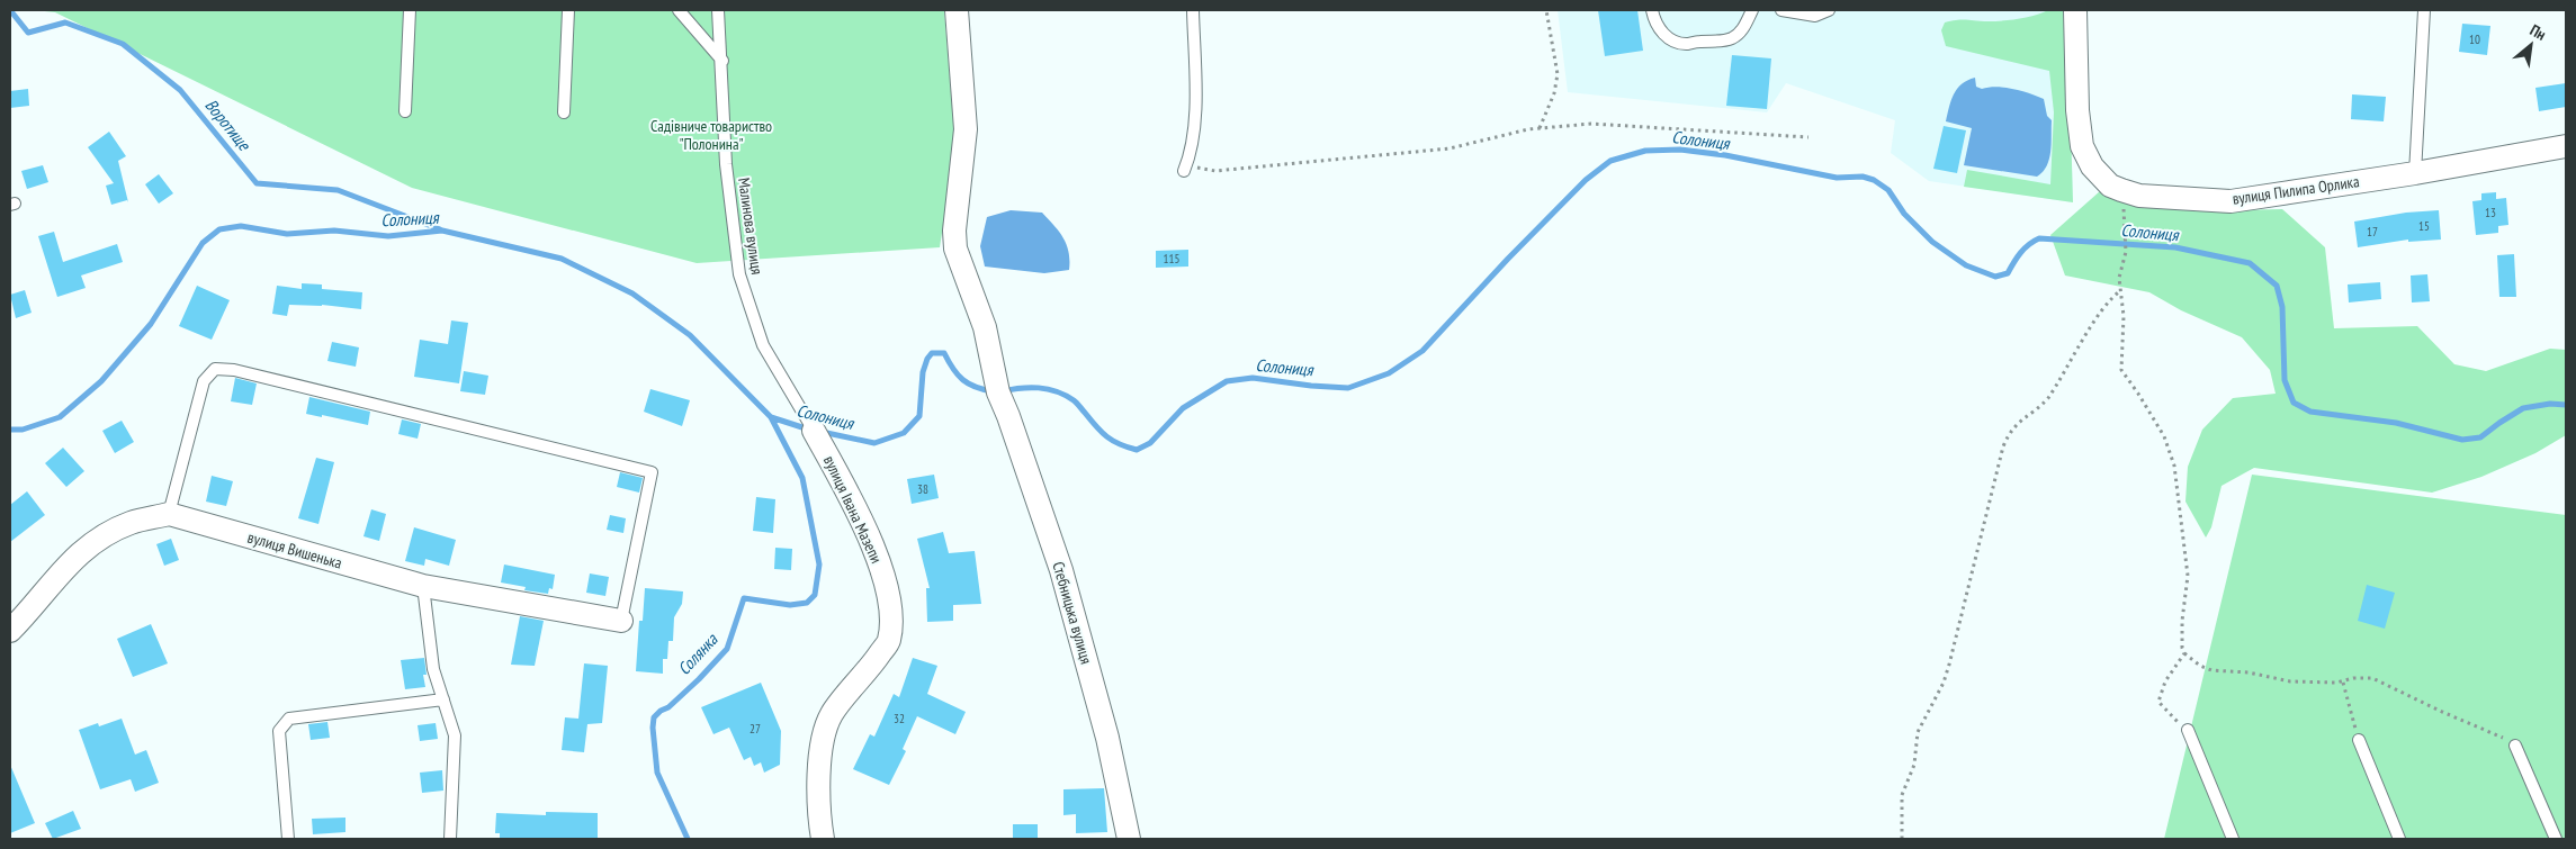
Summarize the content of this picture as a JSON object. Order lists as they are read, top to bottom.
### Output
{
  "streets": {
    "street": [
      "вулиця Пилипа Орлика",
      "вулиця Івана Мазепи",
      "вулиця Вишенька",
      "Стебницька вулиця"
    ],
    "lane": ["Малинова вулиця"]
  },
  "crossings": [
    ["Малинова вулиця", "вулиця Івана Мазепи"]
  ],
  "water": ["Воротище", "Солониця", "Солянка"],
  "parks": ["Садівниче товариство \"Полонина\""],
  "house_numbers": [
    "10",
    "13",
    "15",
    "17",
    "115",
    "38",
    "32",
    "27"
  ],
  "north": "top right"
}
